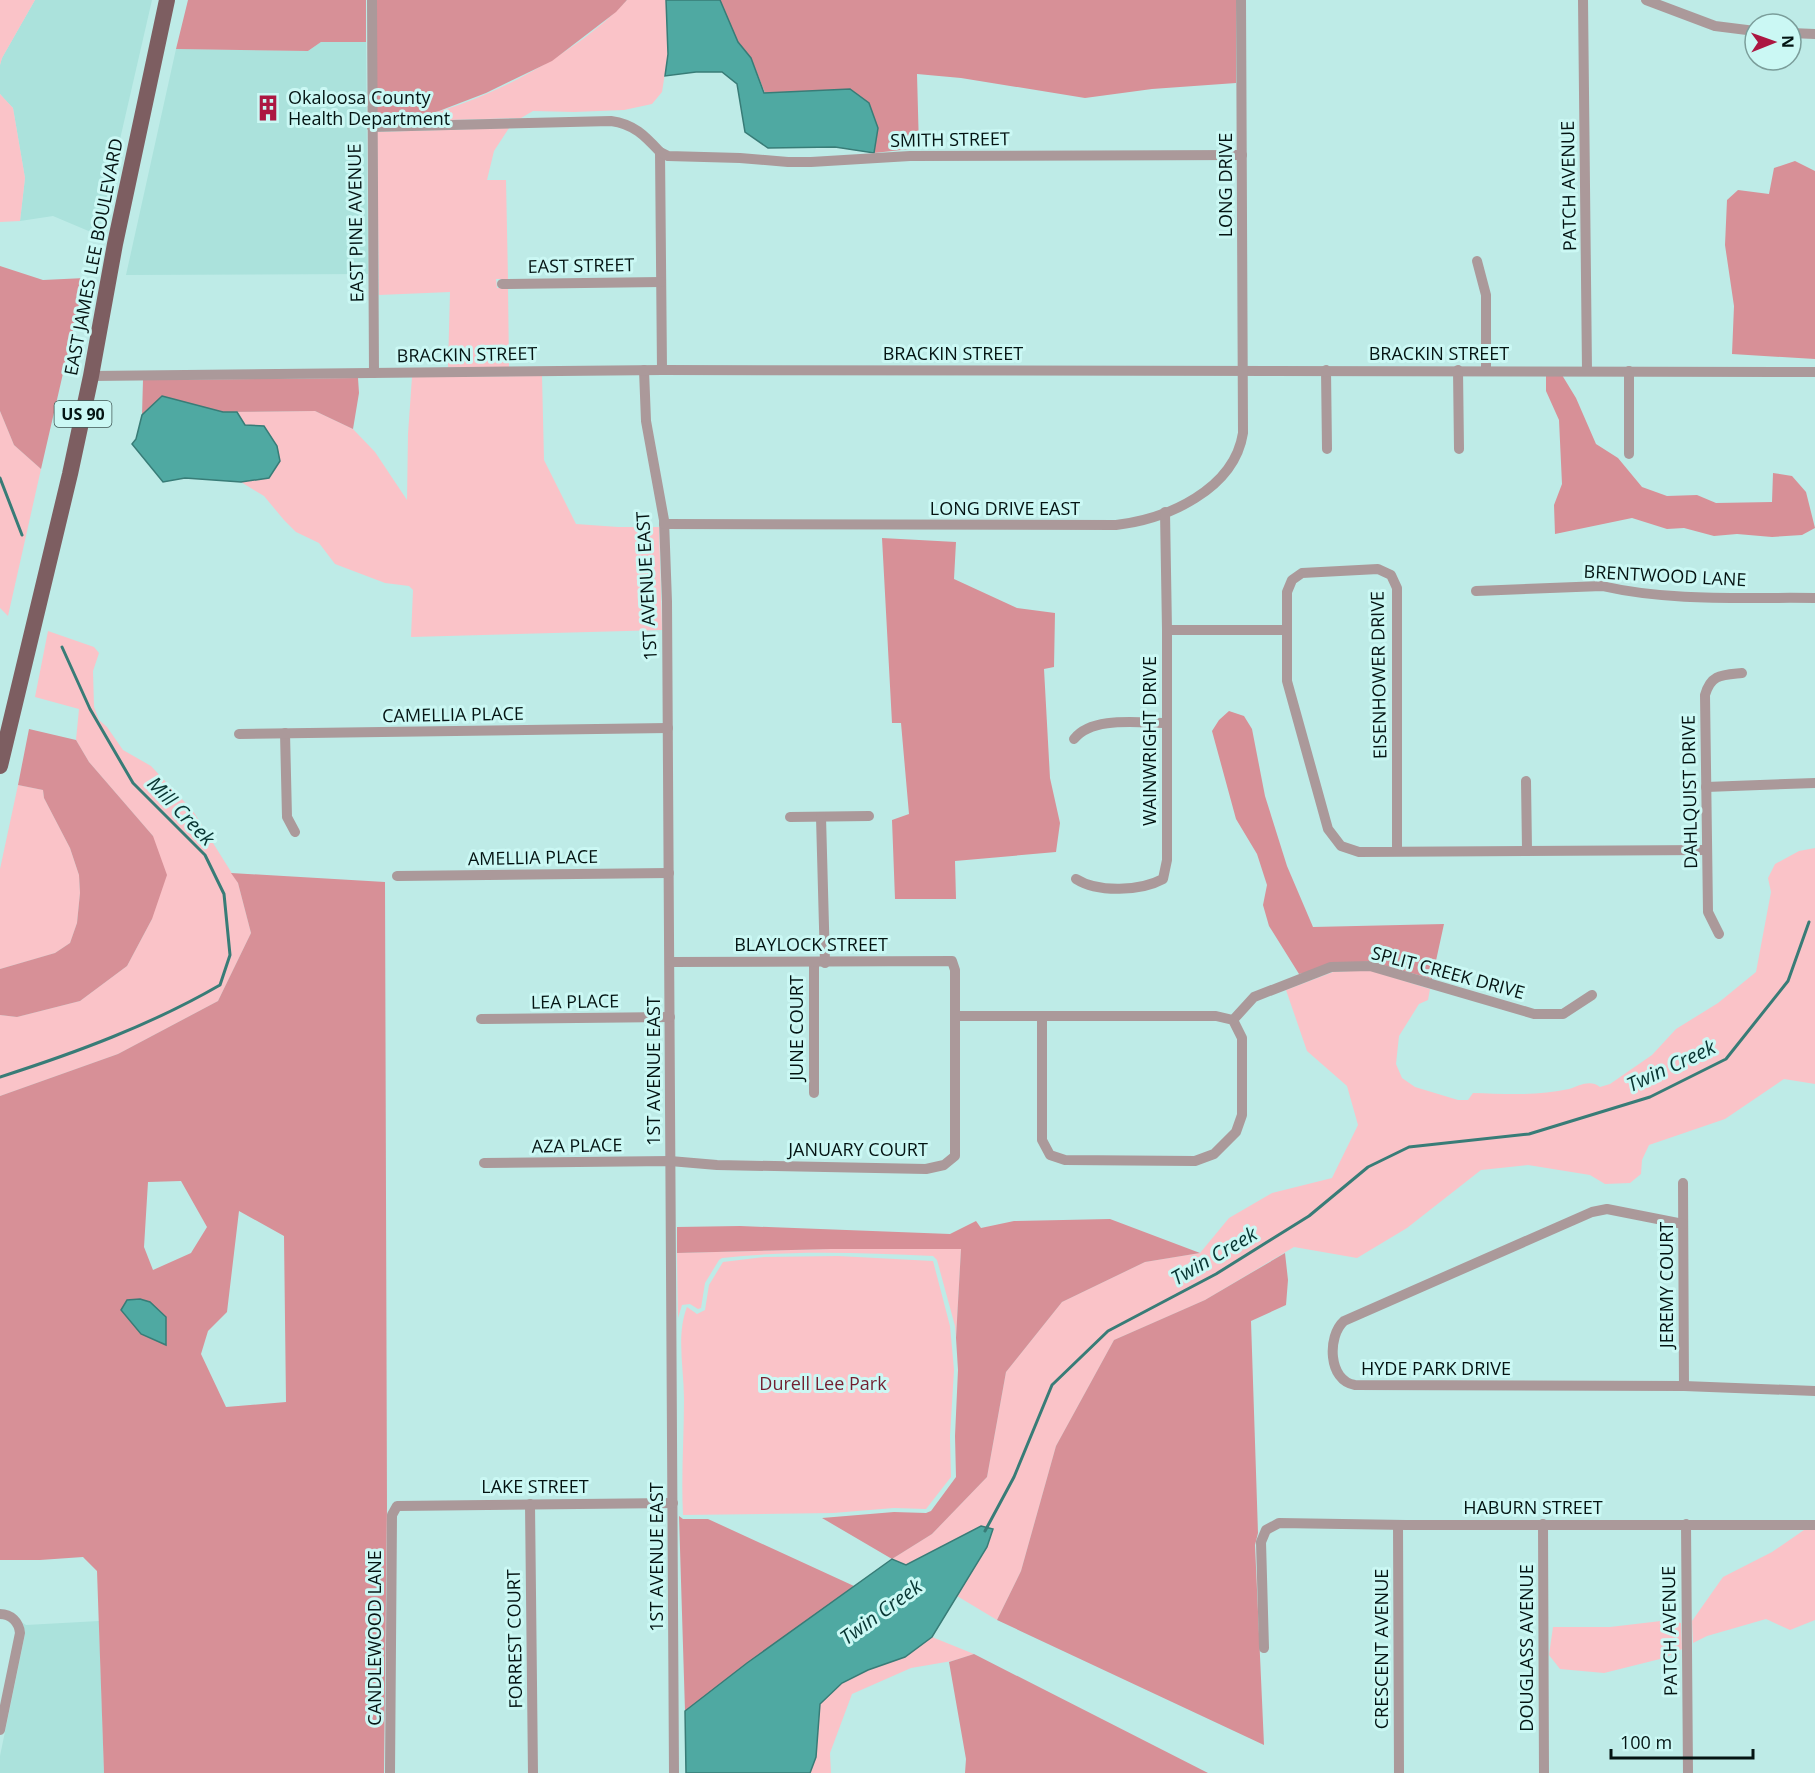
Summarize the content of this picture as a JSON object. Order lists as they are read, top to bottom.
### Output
{
  "streets": {
    "main road": ["EAST JAMES LEE BOULEVARD", "US 90"],
    "street": [
      "SMITH STREET",
      "LONG DRIVE",
      "PATCH AVENUE",
      "EAST PINE AVENUE",
      "EAST STREET",
      "BRACKIN STREET",
      "LONG DRIVE EAST",
      "BRENTWOOD LANE",
      "1ST AVENUE EAST",
      "EISENHOWER DRIVE",
      "CAMELLIA PLACE",
      "WAINWRIGHT DRIVE",
      "DAHLQUIST DRIVE",
      "AMELLIA PLACE",
      "BLAYLOCK STREET",
      "SPLIT CREEK DRIVE",
      "LEA PLACE",
      "JUNE COURT",
      "AZA PLACE",
      "JANUARY COURT",
      "JEREMY COURT",
      "HYDE PARK DRIVE",
      "LAKE STREET",
      "HABURN STREET",
      "CANDLEWOOD LANE",
      "FORREST COURT",
      "DOUGLASS AVENUE",
      "CRESCENT AVENUE"
    ]
  },
  "crossings": [
    ["SMITH STREET", "LONG DRIVE"],
    ["LONG DRIVE", "BRACKIN STREET"],
    ["LONG DRIVE", "LONG DRIVE EAST"],
    ["PATCH AVENUE", "BRACKIN STREET"],
    ["PATCH AVENUE", "HABURN STREET"],
    ["EAST PINE AVENUE", "BRACKIN STREET"],
    ["EAST JAMES LEE BOULEVARD", "BRACKIN STREET"],
    ["BRACKIN STREET", "LONG DRIVE EAST"],
    ["BRACKIN STREET", "1ST AVENUE EAST"],
    ["LONG DRIVE EAST", "1ST AVENUE EAST"],
    ["LONG DRIVE EAST", "WAINWRIGHT DRIVE"],
    ["1ST AVENUE EAST", "CAMELLIA PLACE"],
    ["1ST AVENUE EAST", "AMELLIA PLACE"],
    ["1ST AVENUE EAST", "BLAYLOCK STREET"],
    ["1ST AVENUE EAST", "LEA PLACE"],
    ["1ST AVENUE EAST", "AZA PLACE"],
    ["1ST AVENUE EAST", "JANUARY COURT"],
    ["1ST AVENUE EAST", "LAKE STREET"],
    ["EISENHOWER DRIVE", "DAHLQUIST DRIVE"],
    ["BLAYLOCK STREET", "JUNE COURT"],
    ["BLAYLOCK STREET", "JANUARY COURT"],
    ["AZA PLACE", "JANUARY COURT"],
    ["JEREMY COURT", "HYDE PARK DRIVE"],
    ["LAKE STREET", "CANDLEWOOD LANE"],
    ["LAKE STREET", "FORREST COURT"],
    ["HABURN STREET", "DOUGLASS AVENUE"],
    ["HABURN STREET", "CRESCENT AVENUE"]
  ],
  "water": ["Mill Creek", "Twin Creek"],
  "parks": ["Durell Lee Park"],
  "places": {
    "building": ["Okaloosa County Health Department"]
  },
  "scale_bar": "100 m",
  "north": "right"
}
